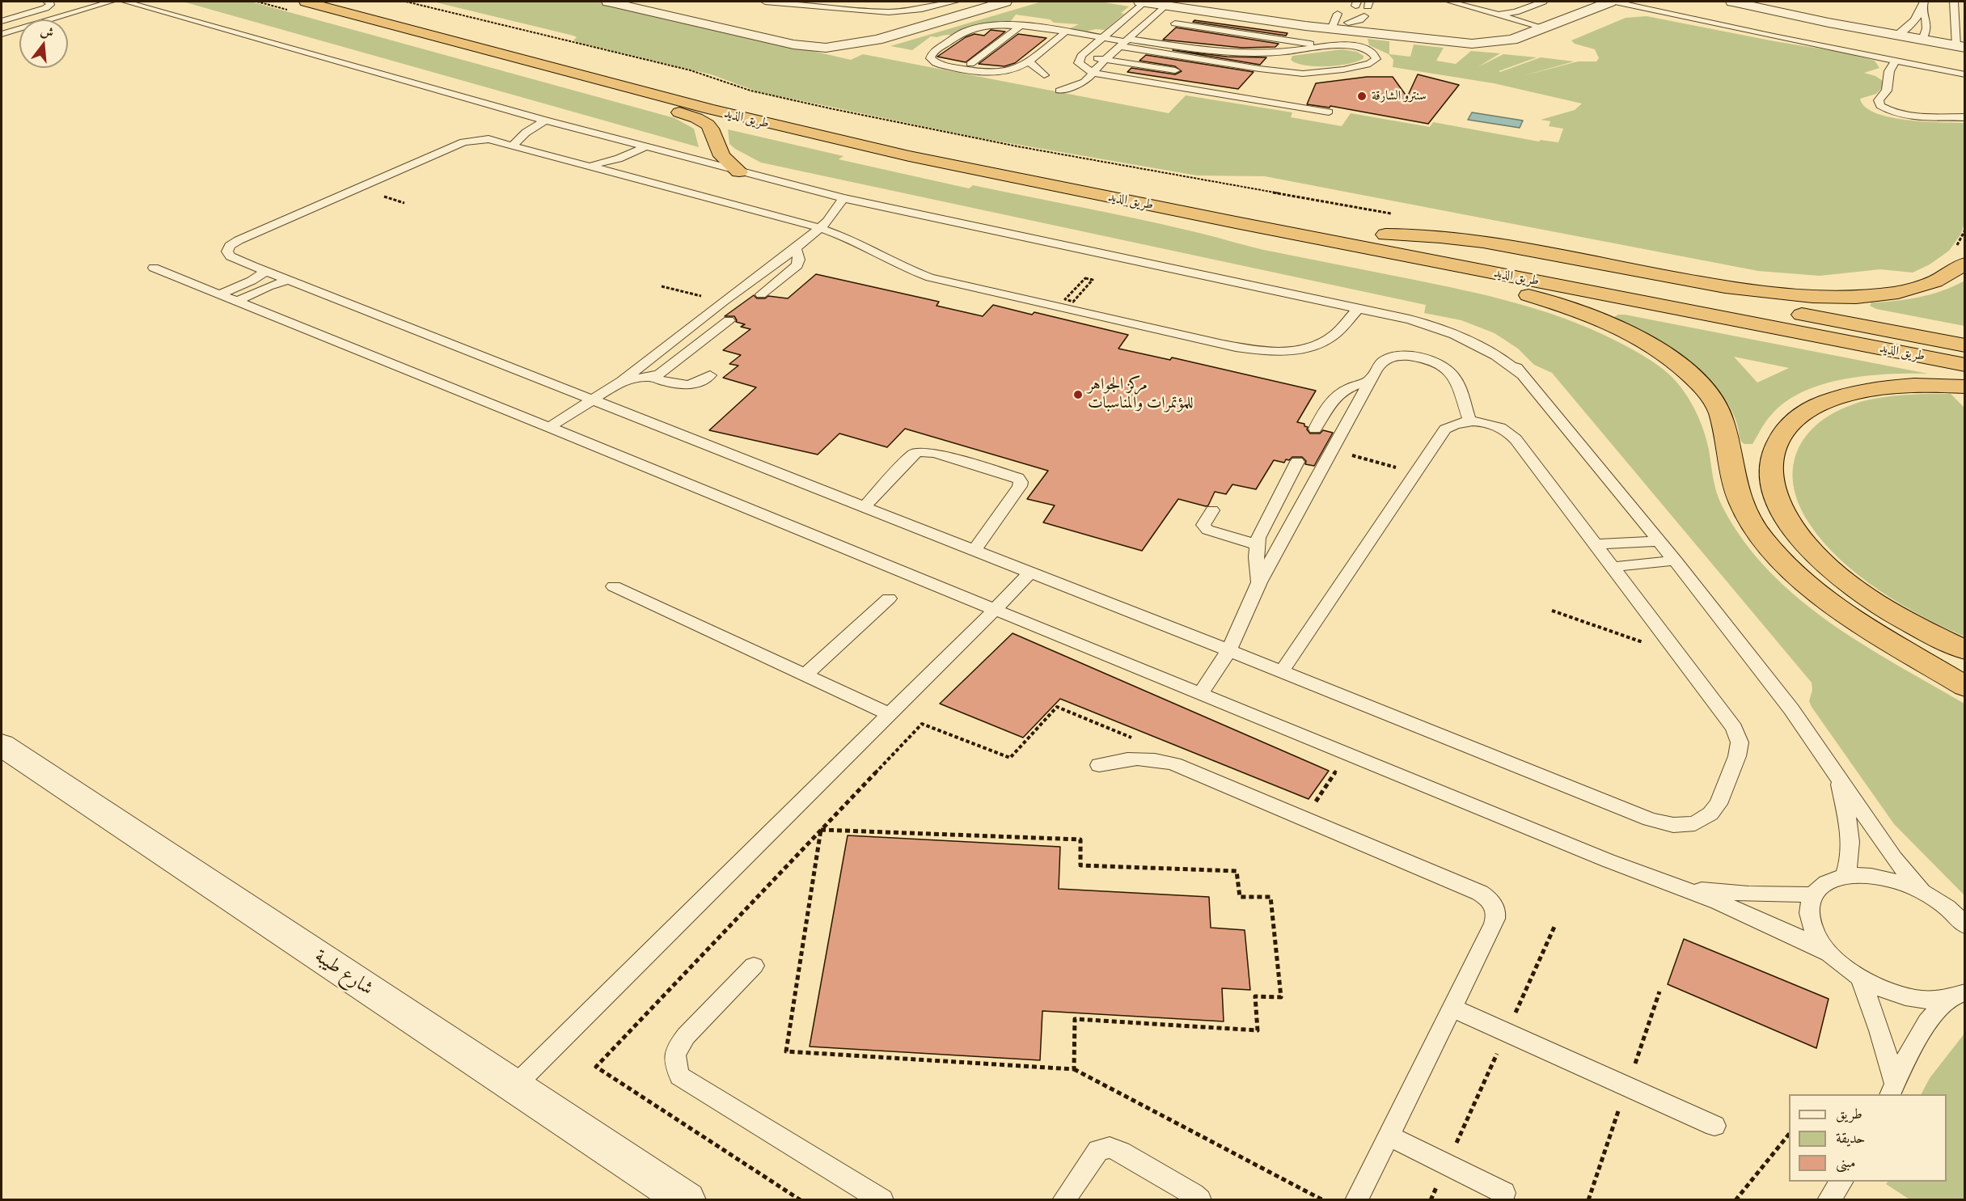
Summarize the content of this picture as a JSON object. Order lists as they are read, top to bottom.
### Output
{
  "streets": {
    "highway": ["طريق الذيد"],
    "street": ["شارع طيبة"]
  },
  "places": ["سنترو الشارقة", "مركز الجواهر للمؤتمرات والمناسبات"],
  "legend": ["طريق", "حديقة", "مبنى"],
  "north": "top"
}
